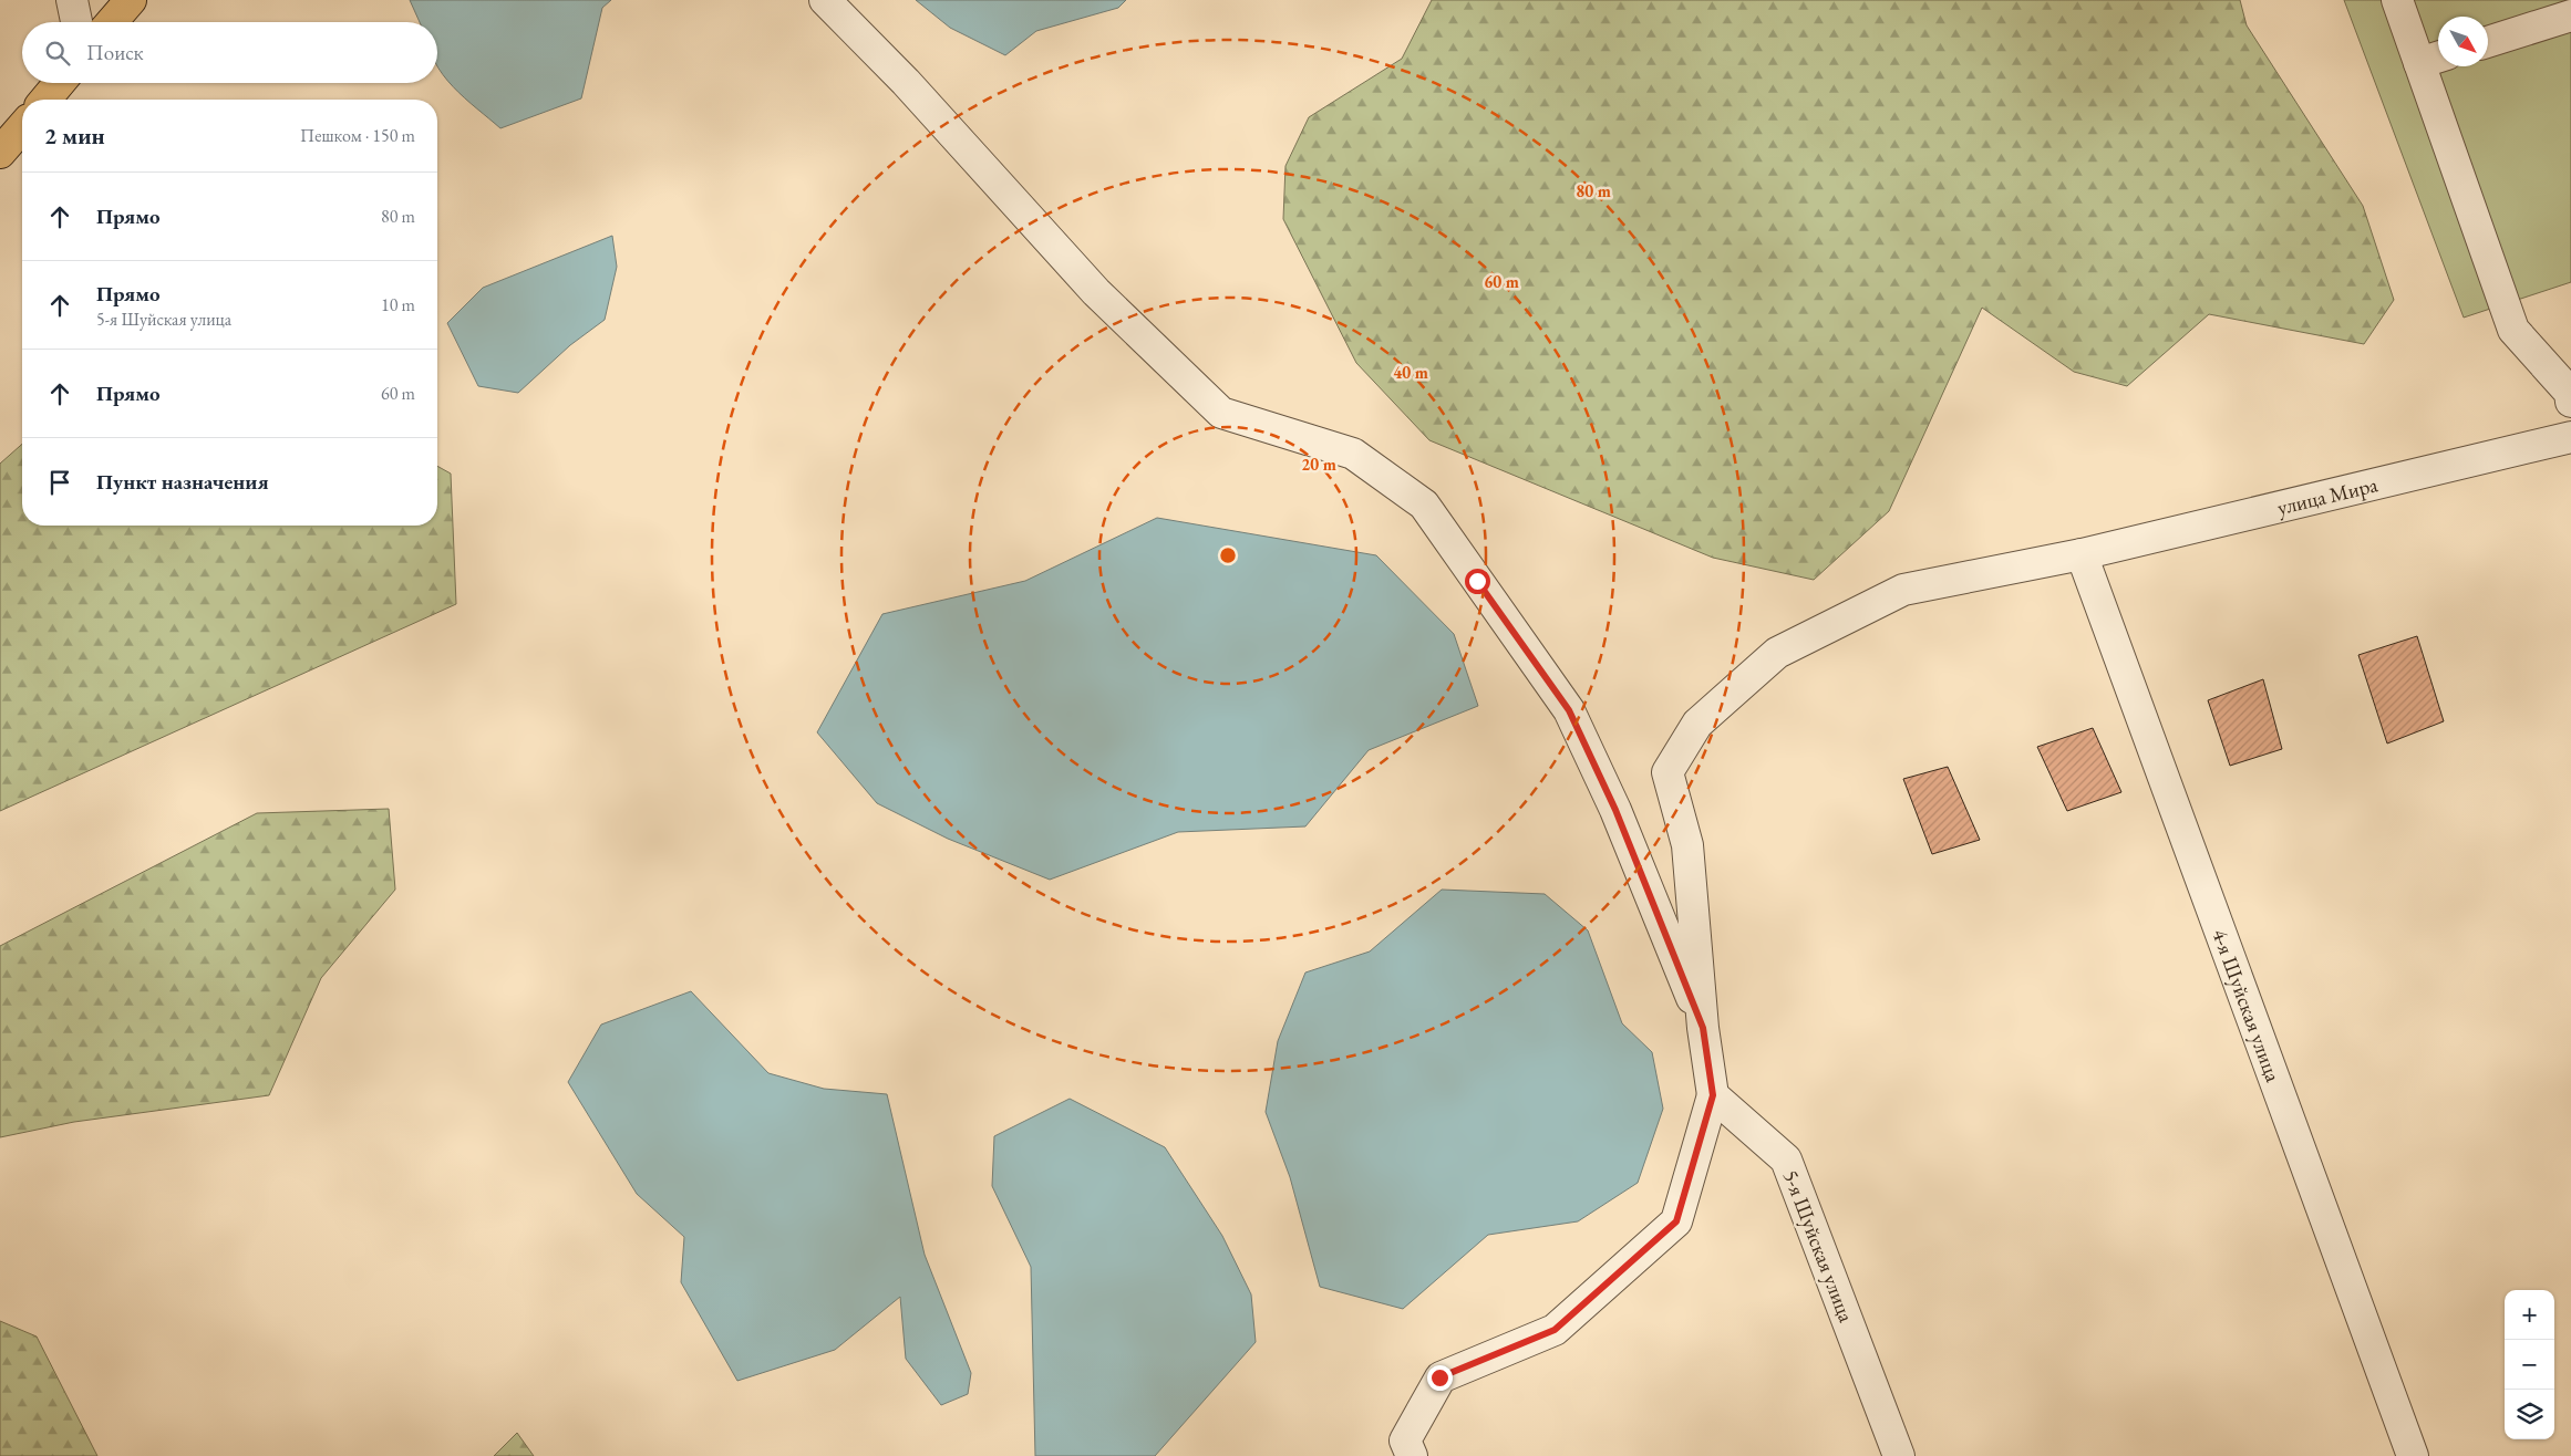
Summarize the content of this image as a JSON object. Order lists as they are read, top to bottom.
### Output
{
  "streets": {
    "street": ["улица Мира", "4-я Шуйская улица", "5-я Шуйская улица"]
  },
  "crossings": [
    ["улица Мира", "4-я Шуйская улица"]
  ],
  "north": "bottom right",
  "page": {
    "search": "Поиск",
    "heading": ["2 мин", "Пешком · 150 m"],
    "list": [
      ["Прямо", "80 m"],
      ["Прямо", "5-я Шуйская улица", "10 m"],
      ["Прямо", "60 m"],
      "Пункт назначения"
    ],
    "map_buttons": ["+", "−"]
  },
  "rings": [
    "80 m",
    "60 m",
    "40 m",
    "20 m"
  ]
}
